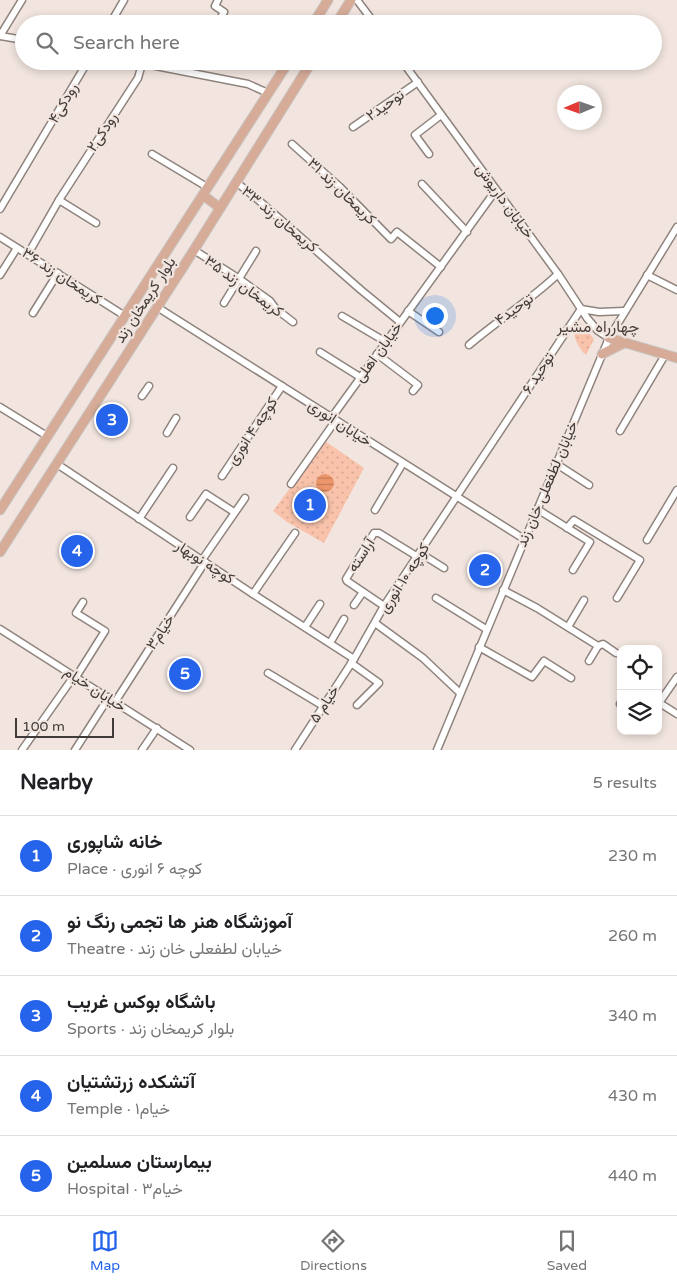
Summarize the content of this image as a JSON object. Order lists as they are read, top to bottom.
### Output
{
  "streets": {
    "main road": ["بلوار کریمخان زند"],
    "street": [
      "رودکی۴",
      "توحید۲",
      "رودکی۲",
      "کریمخان زند ۳۱",
      "خیابان داریوش",
      "کریمخان زند ۳۳",
      "کریمخان زند ۳۶",
      "کریمخان زند ۳۵",
      "توحید۴",
      "خیابان اهلی",
      "۶ توحید",
      "خیابان انوری",
      "کوچه ۴ انوری",
      "خیابان لطفعلی خان زند",
      "آراسته",
      "کوچه نوبهار",
      "کوچه ۱۰ انوری",
      "خیام۳",
      "خیابان خیام",
      "۵ خیام"
    ]
  },
  "crossings": [
    ["توحید۲", "خیابان داریوش"],
    ["رودکی۲", "کریمخان زند ۳۶"],
    ["کریمخان زند ۳۱", "خیابان اهلی"],
    ["خیابان داریوش", "توحید۴"],
    ["خیابان داریوش", "خیابان اهلی"],
    ["خیابان داریوش", "۶ توحید"],
    ["خیابان داریوش", "خیابان لطفعلی خان زند"],
    ["کریمخان زند ۳۳", "بلوار کریمخان زند"],
    ["کریمخان زند ۳۳", "خیابان اهلی"],
    ["کریمخان زند ۳۶", "بلوار کریمخان زند"],
    ["کریمخان زند ۳۵", "بلوار کریمخان زند"],
    ["بلوار کریمخان زند", "خیابان انوری"],
    ["بلوار کریمخان زند", "کوچه نوبهار"],
    ["خیابان اهلی", "خیابان انوری"],
    ["۶ توحید", "خیابان انوری"],
    ["۶ توحید", "کوچه ۱۰ انوری"],
    ["خیابان انوری", "کوچه ۴ انوری"],
    ["خیابان انوری", "خیابان لطفعلی خان زند"],
    ["خیابان انوری", "کوچه ۱۰ انوری"],
    ["آراسته", "کوچه ۱۰ انوری"],
    ["کوچه نوبهار", "کوچه ۱۰ انوری"],
    ["کوچه نوبهار", "خیام۳"],
    ["کوچه نوبهار", "۵ خیام"],
    ["کوچه ۱۰ انوری", "۵ خیام"],
    ["خیام۳", "خیابان خیام"]
  ],
  "districts": ["چهارراه مشیر"],
  "scale_bar": "100 m",
  "north": "left",
  "page": {
    "search": "Search here",
    "pins": [
      "3",
      "1",
      "4",
      "2",
      "5"
    ],
    "scale": "100 m",
    "heading": ["Nearby", "5 results"],
    "list": [
      {
        "mark": "1",
        "name": "خانه شاپوری",
        "note": "Place · کوچه ۶ انوری",
        "value": "230 m"
      },
      {
        "mark": "2",
        "name": "آموزشگاه هنر ها تجمی رنگ نو",
        "note": "Theatre · خیابان لطفعلی خان زند",
        "value": "260 m"
      },
      {
        "mark": "3",
        "name": "باشگاه بوکس غریب",
        "note": "Sports · بلوار کریمخان زند",
        "value": "340 m"
      },
      {
        "mark": "4",
        "name": "آتشکده زرتشتیان",
        "note": "Temple · ۱خیام",
        "value": "430 m"
      },
      {
        "mark": "5",
        "name": "بیمارستان مسلمین",
        "note": "Hospital · خیام۳",
        "value": "440 m"
      }
    ],
    "nav": ["Map", "Directions", "Saved"]
  }
}
